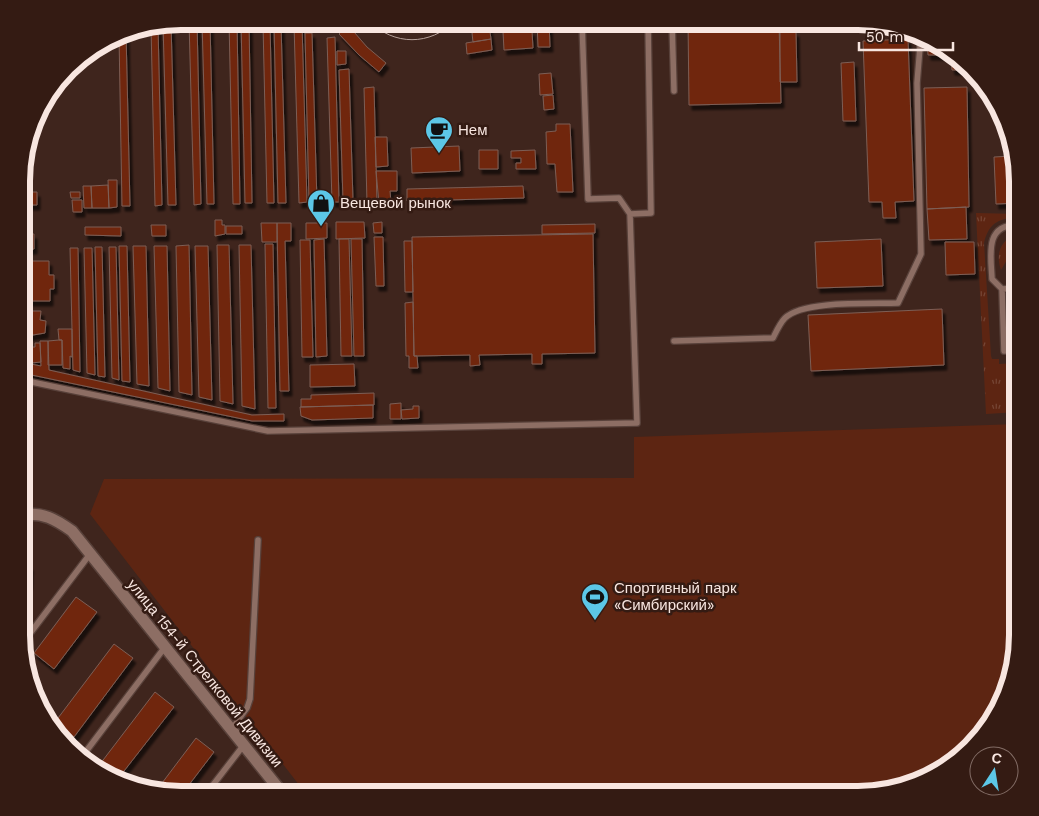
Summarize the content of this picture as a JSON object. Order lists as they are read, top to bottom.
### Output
{
  "streets": {
    "street": ["улица 154-й Стрелковой Дивизии"]
  },
  "places": {
    "cafe": ["Нем"],
    "shop": ["Вещевой рынок"],
    "sports": ["Спортивный парк «Симбирский»"]
  },
  "scale_bar": "50 m",
  "north": "top"
}
